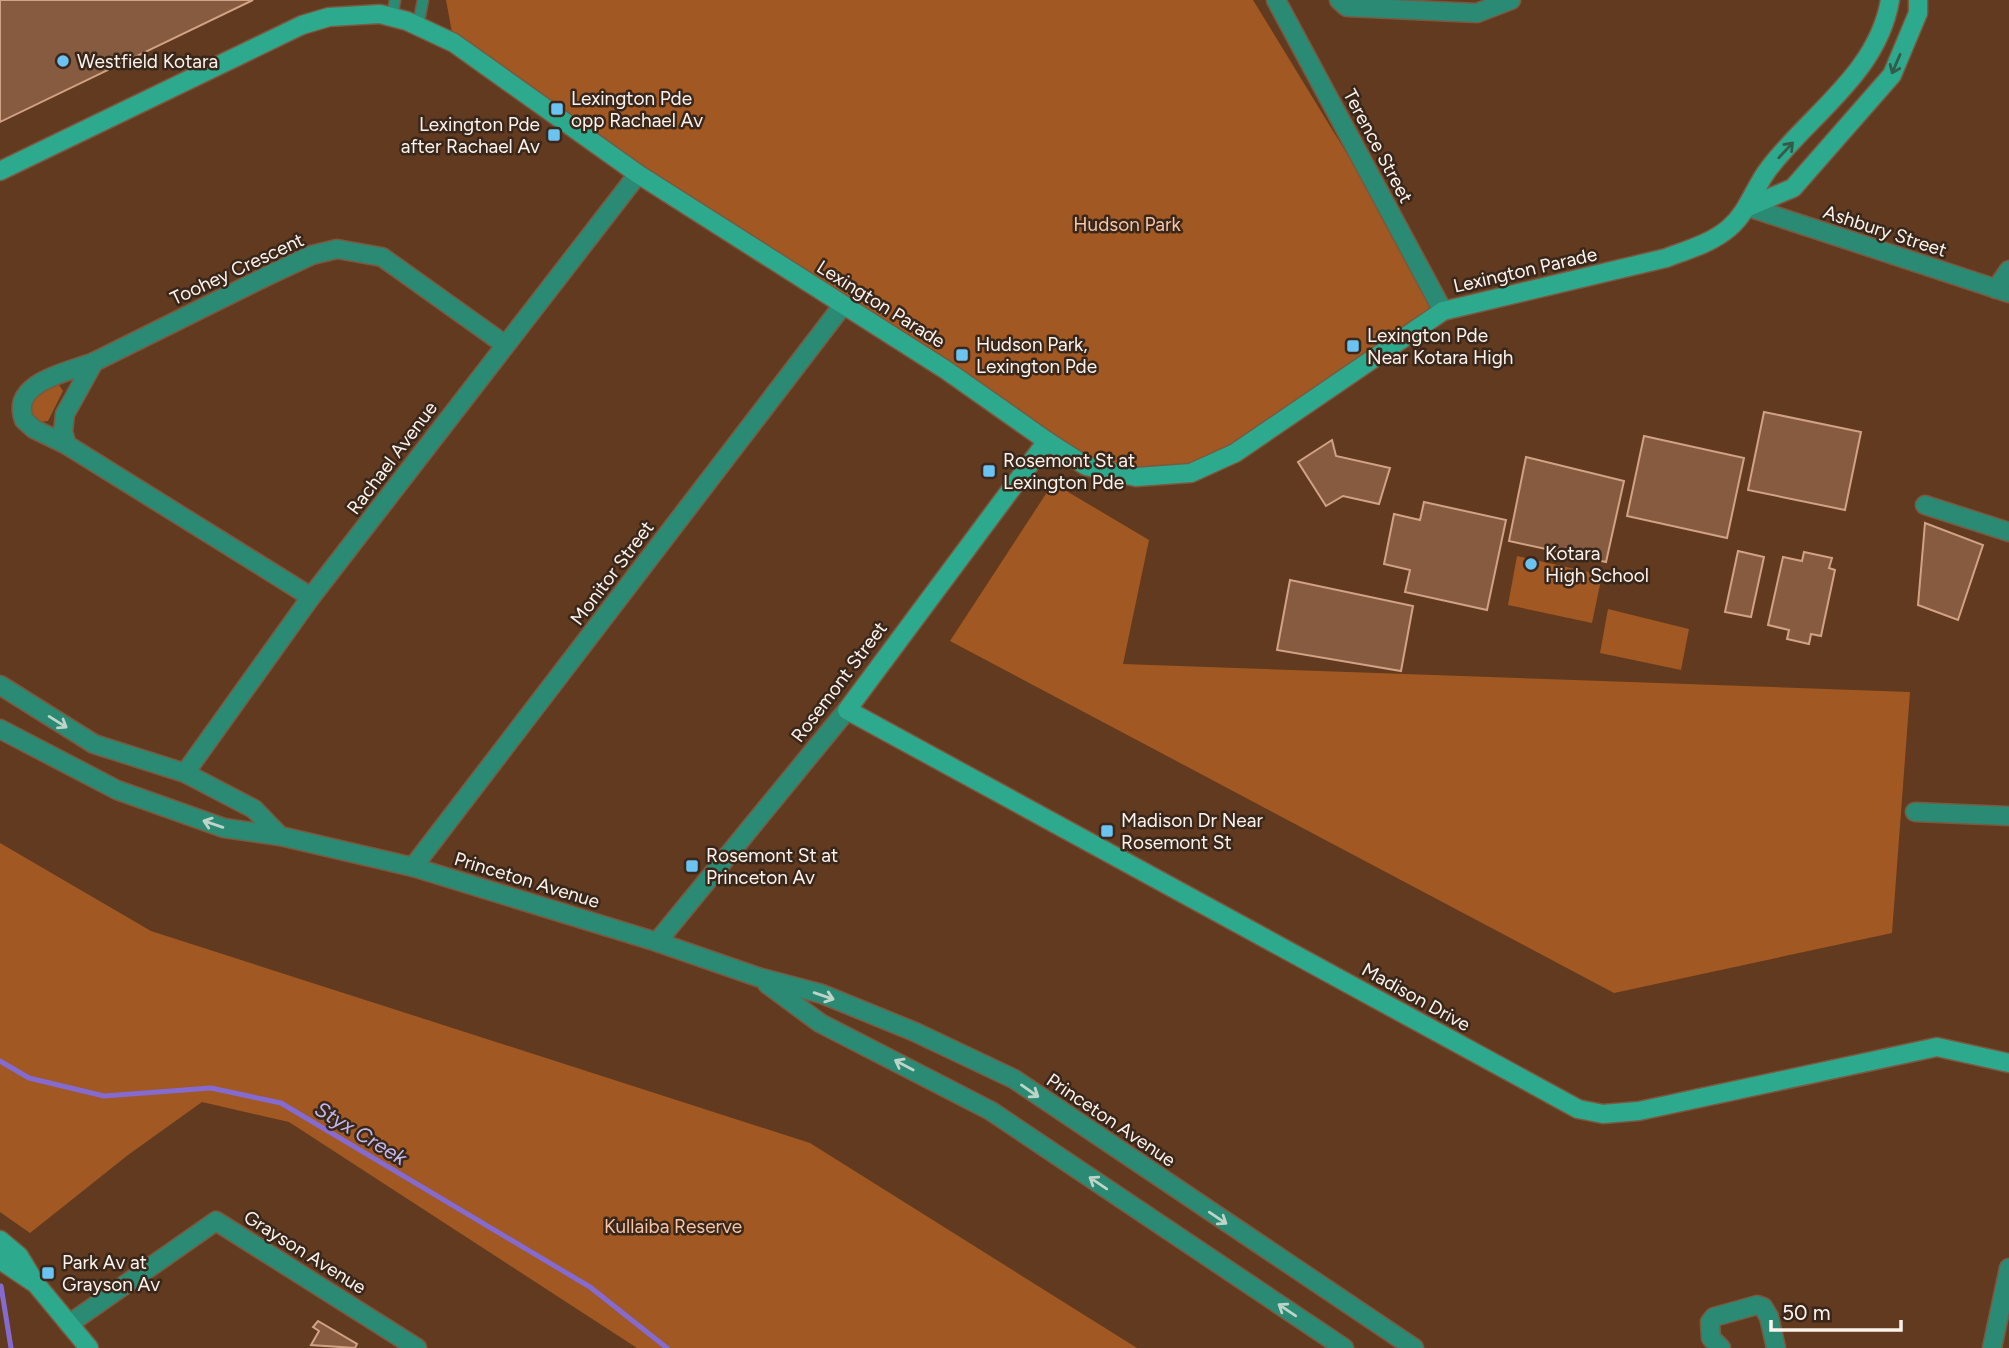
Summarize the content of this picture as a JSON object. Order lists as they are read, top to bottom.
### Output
{
  "streets": {
    "main road": ["Lexington Parade", "Rosemont Street", "Madison Drive"],
    "street": [
      "Terence Street",
      "Ashbury Street",
      "Toohey Crescent",
      "Rachael Avenue",
      "Monitor Street",
      "Princeton Avenue",
      "Grayson Avenue"
    ]
  },
  "crossings": [
    ["Terence Street", "Lexington Parade"],
    ["Ashbury Street", "Lexington Parade"],
    ["Toohey Crescent", "Rachael Avenue"],
    ["Lexington Parade", "Rachael Avenue"],
    ["Lexington Parade", "Monitor Street"],
    ["Lexington Parade", "Rosemont Street"],
    ["Monitor Street", "Princeton Avenue"],
    ["Rosemont Street", "Princeton Avenue"],
    ["Rosemont Street", "Madison Drive"]
  ],
  "water": ["Styx Creek"],
  "parks": ["Hudson Park", "Kullaiba Reserve"],
  "places": {
    "other": ["Westfield Kotara", "Kotara High School"],
    "transit": [
      "Lexington Pde opp Rachael Av",
      "Lexington Pde after Rachael Av",
      "Lexington Pde Near Kotara High",
      "Hudson Park, Lexington Pde",
      "Rosemont St at Lexington Pde",
      "Madison Dr Near Rosemont St",
      "Rosemont St at Princeton Av",
      "Park Av at Grayson Av"
    ]
  },
  "scale_bar": "50 m"
}
